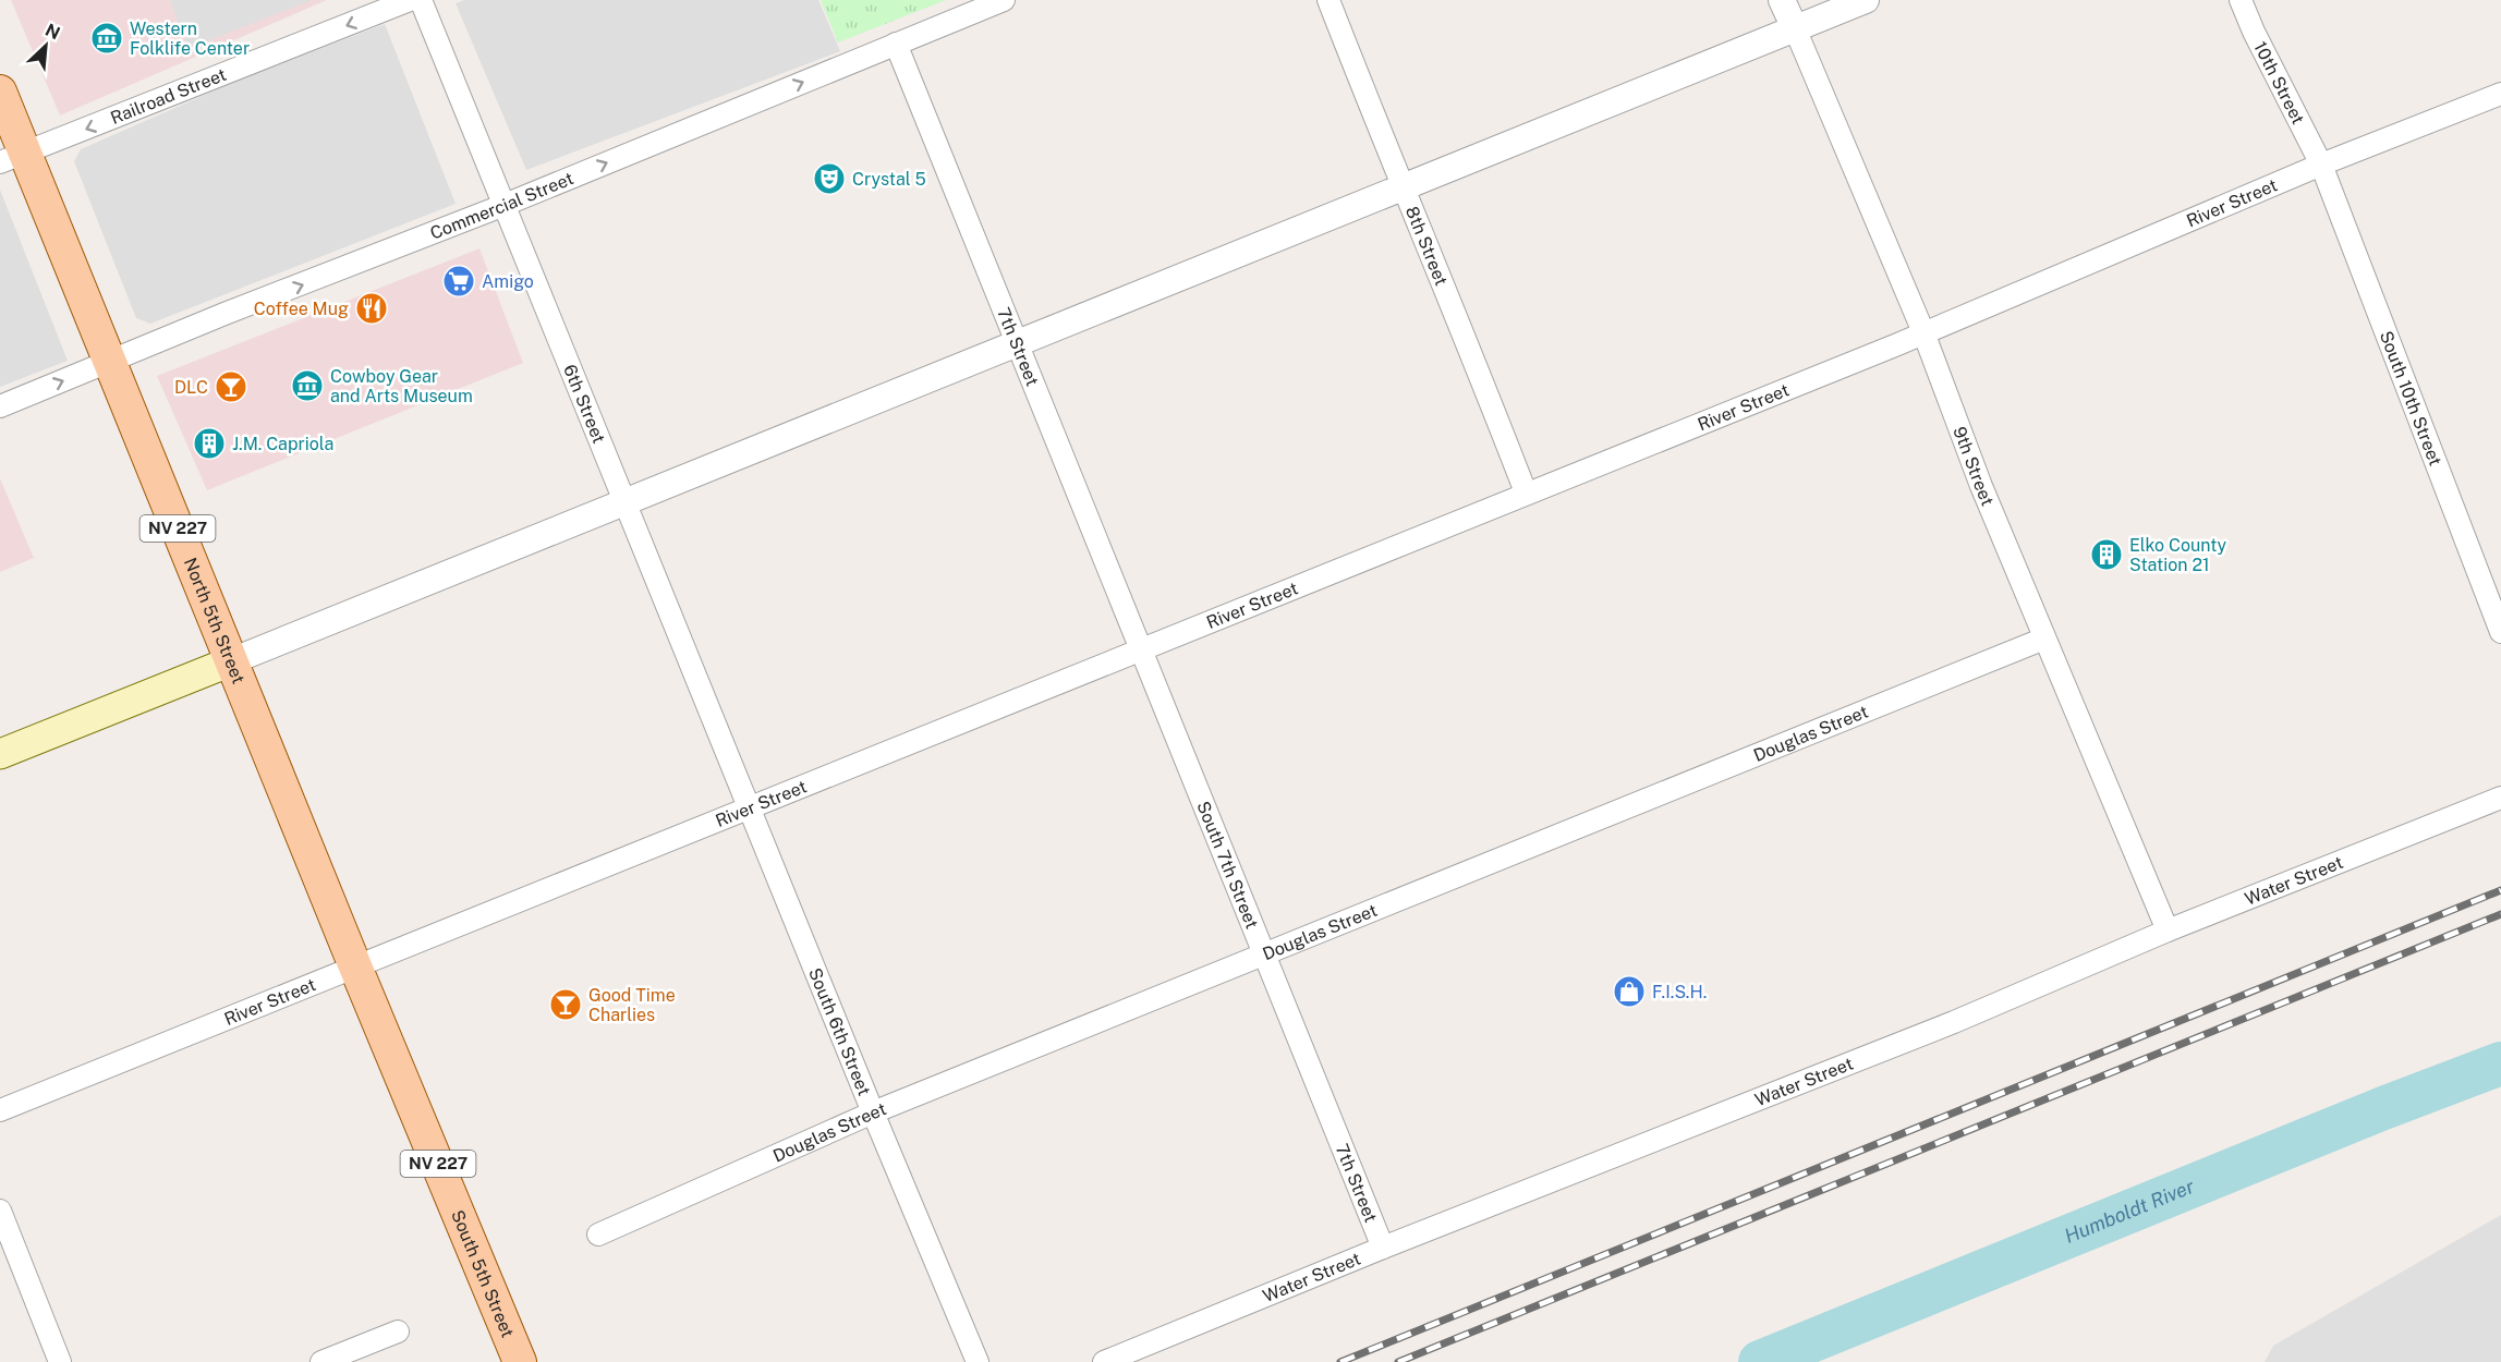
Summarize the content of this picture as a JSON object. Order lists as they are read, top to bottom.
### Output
{
  "streets": {
    "main road": ["NV 227", "North 5th Street", "South 5th Street"],
    "street": [
      "10th Street",
      "Railroad Street",
      "River Street",
      "Commercial Street",
      "8th Street",
      "7th Street",
      "South 10th Street",
      "6th Street",
      "9th Street",
      "Douglas Street",
      "South 7th Street",
      "Water Street",
      "South 6th Street"
    ]
  },
  "crossings": [
    ["10th Street", "River Street"],
    ["10th Street", "South 10th Street"],
    ["Railroad Street", "North 5th Street"],
    ["River Street", "8th Street"],
    ["River Street", "7th Street"],
    ["River Street", "South 10th Street"],
    ["River Street", "6th Street"],
    ["River Street", "9th Street"],
    ["River Street", "North 5th Street"],
    ["River Street", "South 7th Street"],
    ["River Street", "South 6th Street"],
    ["River Street", "South 5th Street"],
    ["Commercial Street", "7th Street"],
    ["Commercial Street", "6th Street"],
    ["Commercial Street", "North 5th Street"],
    ["7th Street", "South 7th Street"],
    ["7th Street", "Water Street"],
    ["6th Street", "South 6th Street"],
    ["9th Street", "Douglas Street"],
    ["9th Street", "Water Street"],
    ["North 5th Street", "South 5th Street"],
    ["Douglas Street", "South 7th Street"],
    ["Douglas Street", "South 6th Street"]
  ],
  "one_way": ["Railroad Street", "Commercial Street"],
  "water": ["Humboldt River"],
  "places": {
    "museum": ["Western Folklife Center", "Cowboy Gear and Arts Museum"],
    "theatre": ["Crystal 5"],
    "supermarket": ["Amigo"],
    "restaurant": ["Coffee Mug"],
    "bar": ["DLC", "Good Time Charlies"],
    "building": ["J.M. Capriola", "Elko County Station 21"],
    "shop": ["F.I.S.H."]
  },
  "north": "top right"
}
